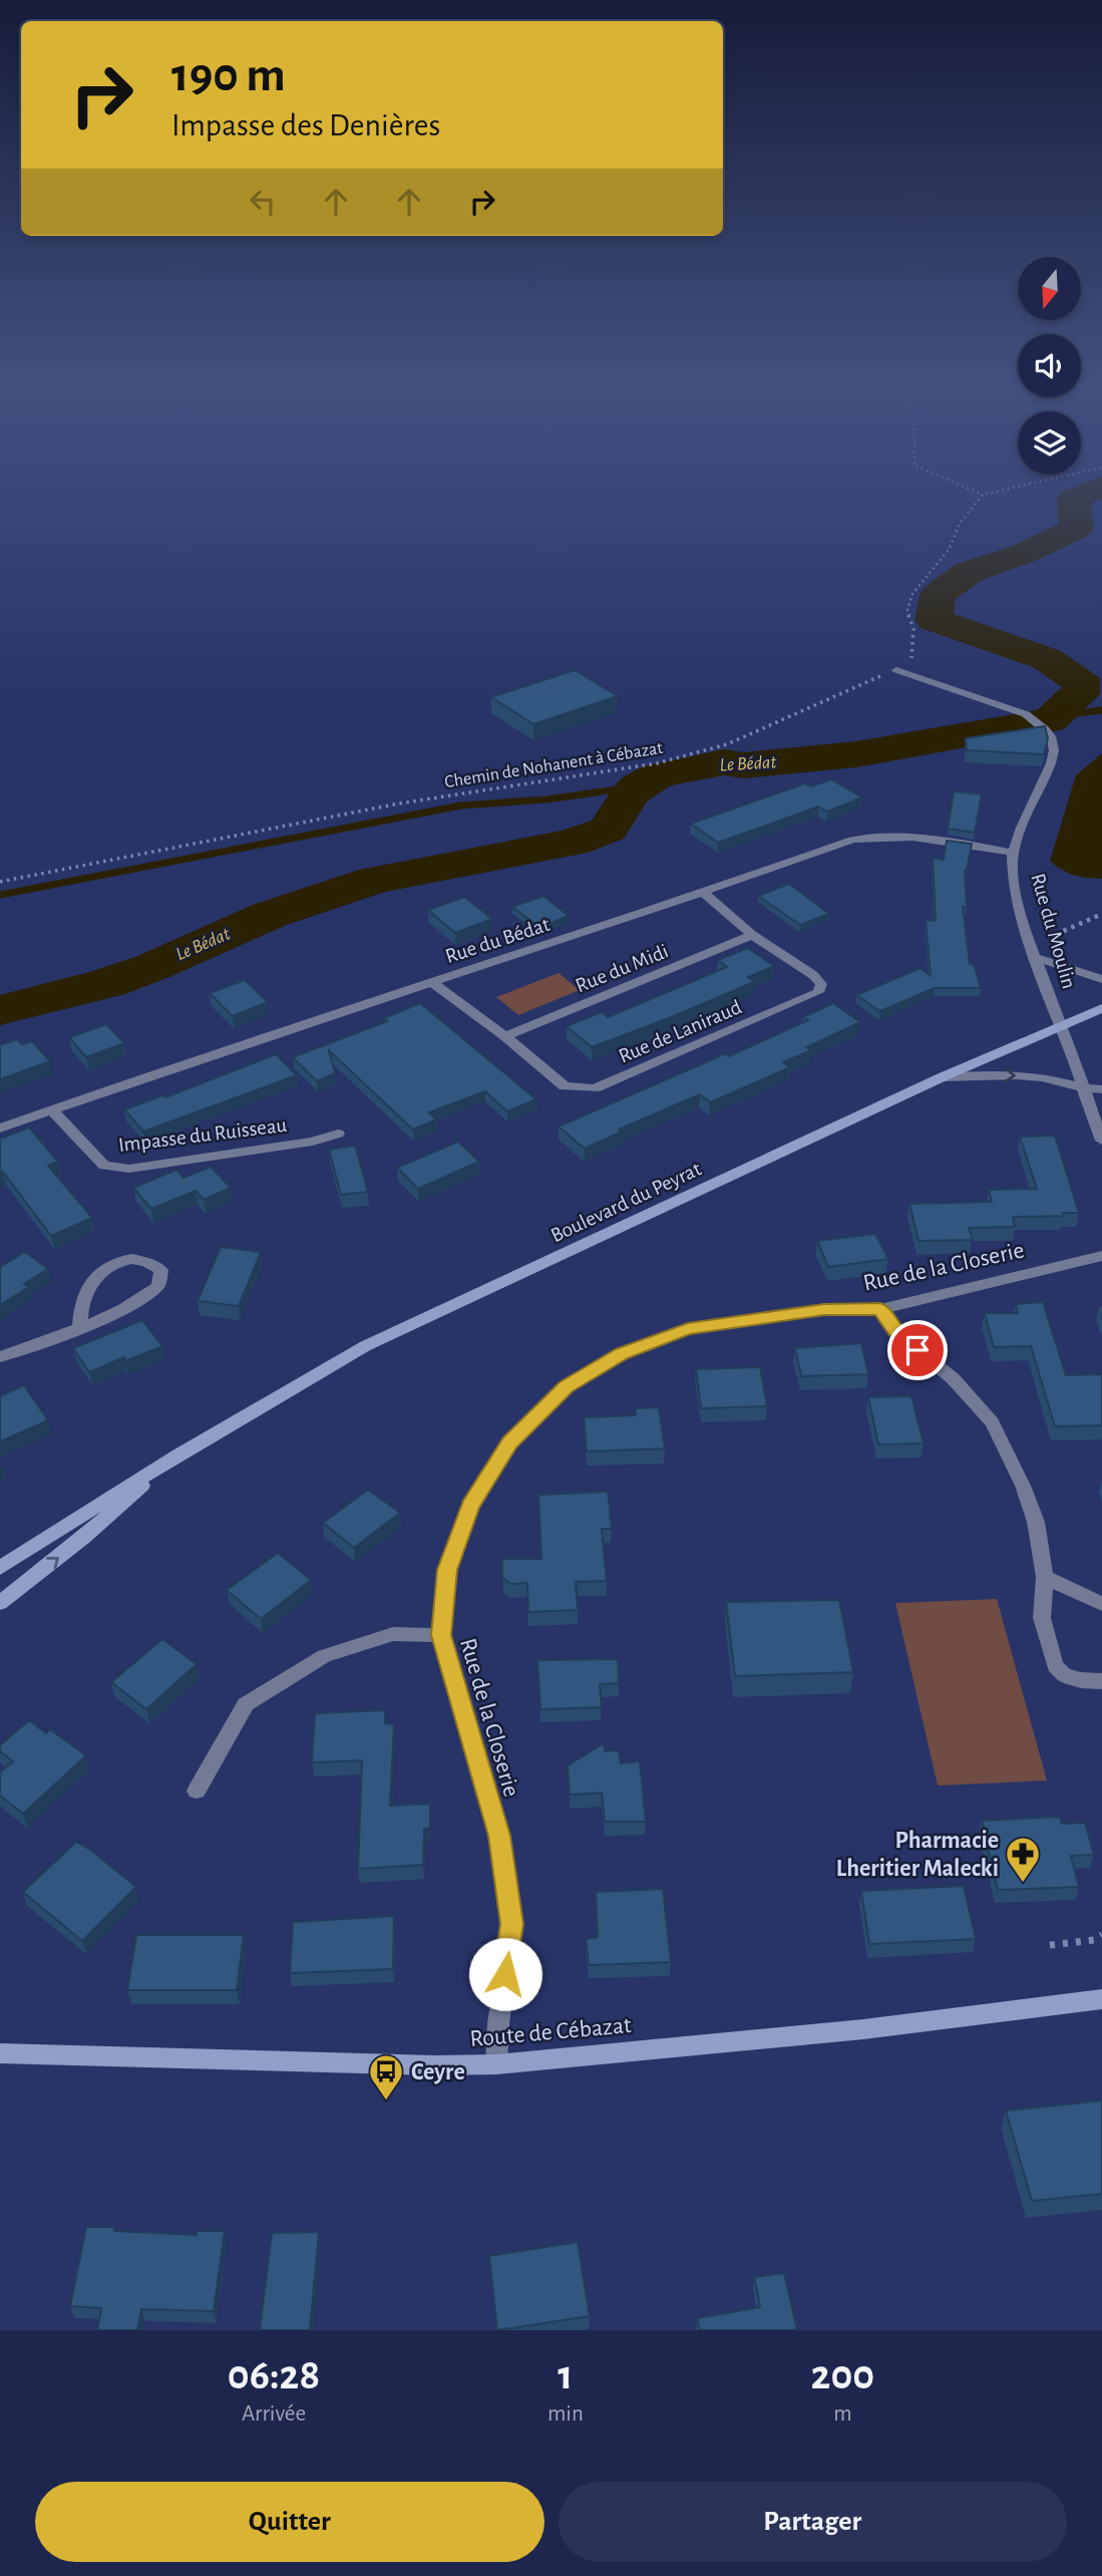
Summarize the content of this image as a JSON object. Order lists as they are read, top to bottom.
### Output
{
  "streets": {
    "main road": ["Boulevard du Peyrat", "Route de Cébazat"],
    "street": [
      "Rue du Moulin",
      "Rue du Bédat",
      "Rue du Midi",
      "Rue de Laniraud",
      "Impasse du Ruisseau",
      "Rue de la Closerie"
    ],
    "path": ["Chemin de Nohanent à Cébazat"]
  },
  "crossings": [
    ["Chemin de Nohanent à Cébazat", "Rue du Moulin"],
    ["Rue du Moulin", "Rue du Bédat"],
    ["Rue du Moulin", "Boulevard du Peyrat"],
    ["Rue du Bédat", "Rue de Laniraud"],
    ["Rue du Bédat", "Impasse du Ruisseau"],
    ["Rue du Midi", "Rue de Laniraud"],
    ["Rue de la Closerie", "Route de Cébazat"]
  ],
  "water": ["Le Bédat"],
  "places": {
    "pharmacy": ["Pharmacie Lheritier Malecki"],
    "bus stop": ["Ceyre"]
  },
  "north": "bottom",
  "page": {
    "turn": ["190 m", "Impasse des Denières"],
    "eta": [
      "06:28",
      "Arrivée",
      "1",
      "min",
      "200",
      "m"
    ],
    "buttons": ["Quitter", "Partager"]
  }
}
